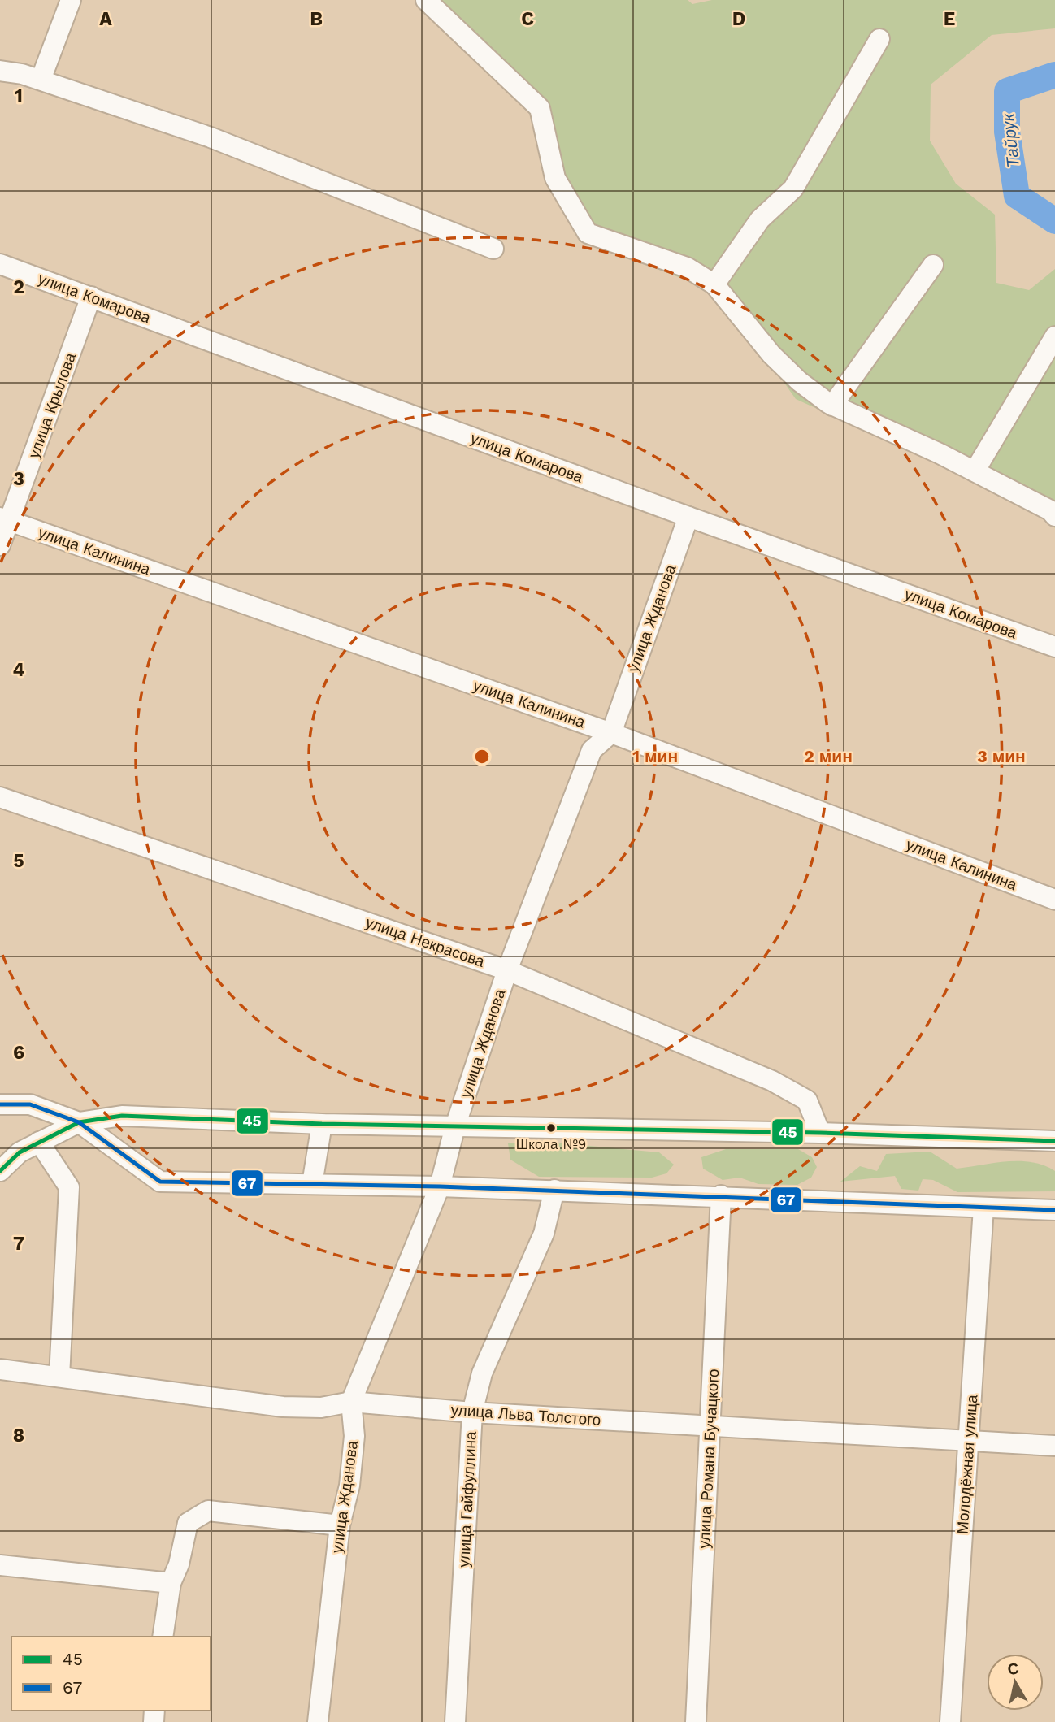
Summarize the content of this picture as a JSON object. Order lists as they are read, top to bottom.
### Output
{
  "streets": {
    "street": [
      "улица Комарова",
      "улица Крылова",
      "улица Калинина",
      "улица Жданова",
      "улица Некрасова",
      "улица Льва Толстого",
      "улица Романа Бучацкого",
      "Молодёжная улица",
      "улица Гайфуллина"
    ]
  },
  "crossings": [
    ["улица Комарова", "улица Крылова"],
    ["улица Комарова", "улица Жданова"],
    ["улица Крылова", "улица Калинина"],
    ["улица Калинина", "улица Жданова"],
    ["улица Жданова", "улица Некрасова"],
    ["улица Жданова", "улица Льва Толстого"],
    ["улица Льва Толстого", "улица Романа Бучацкого"],
    ["улица Льва Толстого", "Молодёжная улица"],
    ["улица Льва Толстого", "улица Гайфуллина"]
  ],
  "water": ["Тайрук"],
  "places": ["Школа №9"],
  "lines": ["transit line 67", "transit line 45"],
  "legend": ["45", "67"],
  "north": "top",
  "grid": {
    "columns": [
      "A",
      "B",
      "C",
      "D",
      "E"
    ],
    "rows": [
      "1",
      "2",
      "3",
      "4",
      "5",
      "6",
      "7",
      "8"
    ]
  },
  "rings": ["1 мин", "2 мин", "3 мин"]
}
